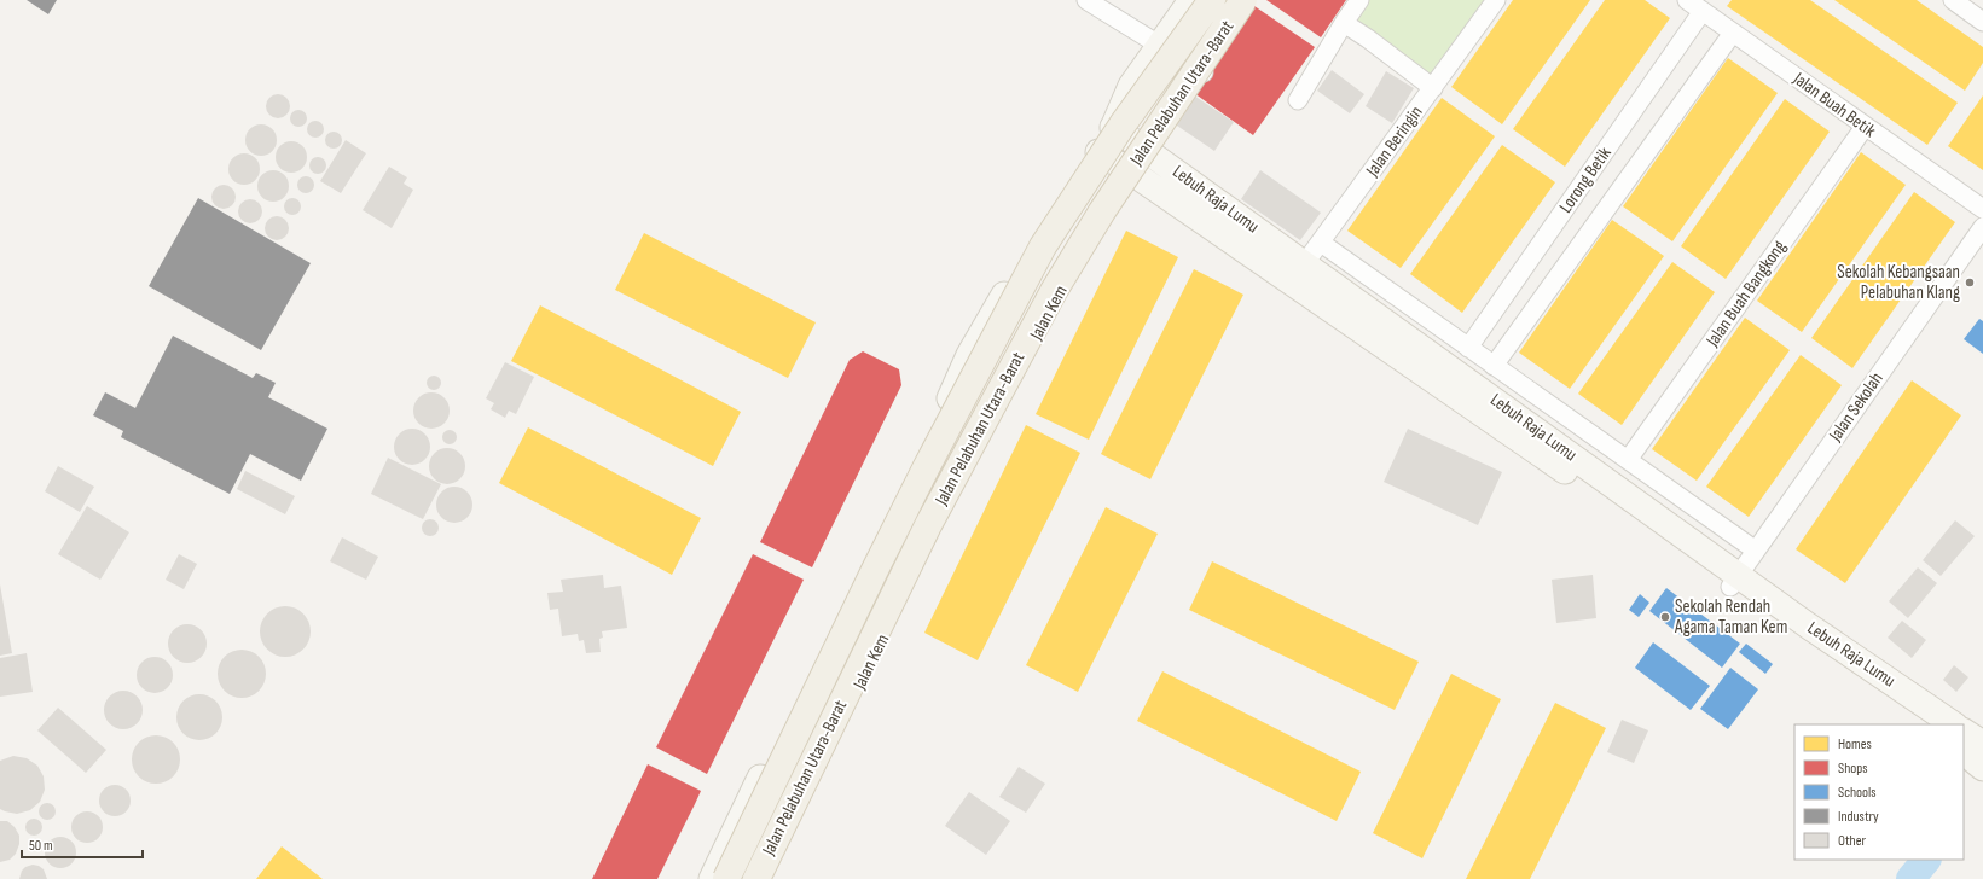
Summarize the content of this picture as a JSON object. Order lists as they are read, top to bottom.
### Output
{
  "streets": {
    "main road": ["Jalan Pelabuhan Utara-Barat"],
    "street": [
      "Jalan Buah Betik",
      "Jalan Beringin",
      "Lorong Betik",
      "Lebuh Raja Lumu",
      "Jalan Buah Bangkong",
      "Jalan Kem",
      "Jalan Sekolah"
    ]
  },
  "crossings": [
    ["Jalan Buah Betik", "Lorong Betik"],
    ["Jalan Buah Betik", "Jalan Buah Bangkong"],
    ["Jalan Beringin", "Lebuh Raja Lumu"],
    ["Lebuh Raja Lumu", "Jalan Kem"],
    ["Lebuh Raja Lumu", "Jalan Sekolah"]
  ],
  "places": ["Sekolah Kebangsaan Pelabuhan Klang", "Sekolah Rendah Agama Taman Kem"],
  "legend": [
    "Homes",
    "Shops",
    "Schools",
    "Industry",
    "Other"
  ],
  "scale_bar": "50 m"
}
